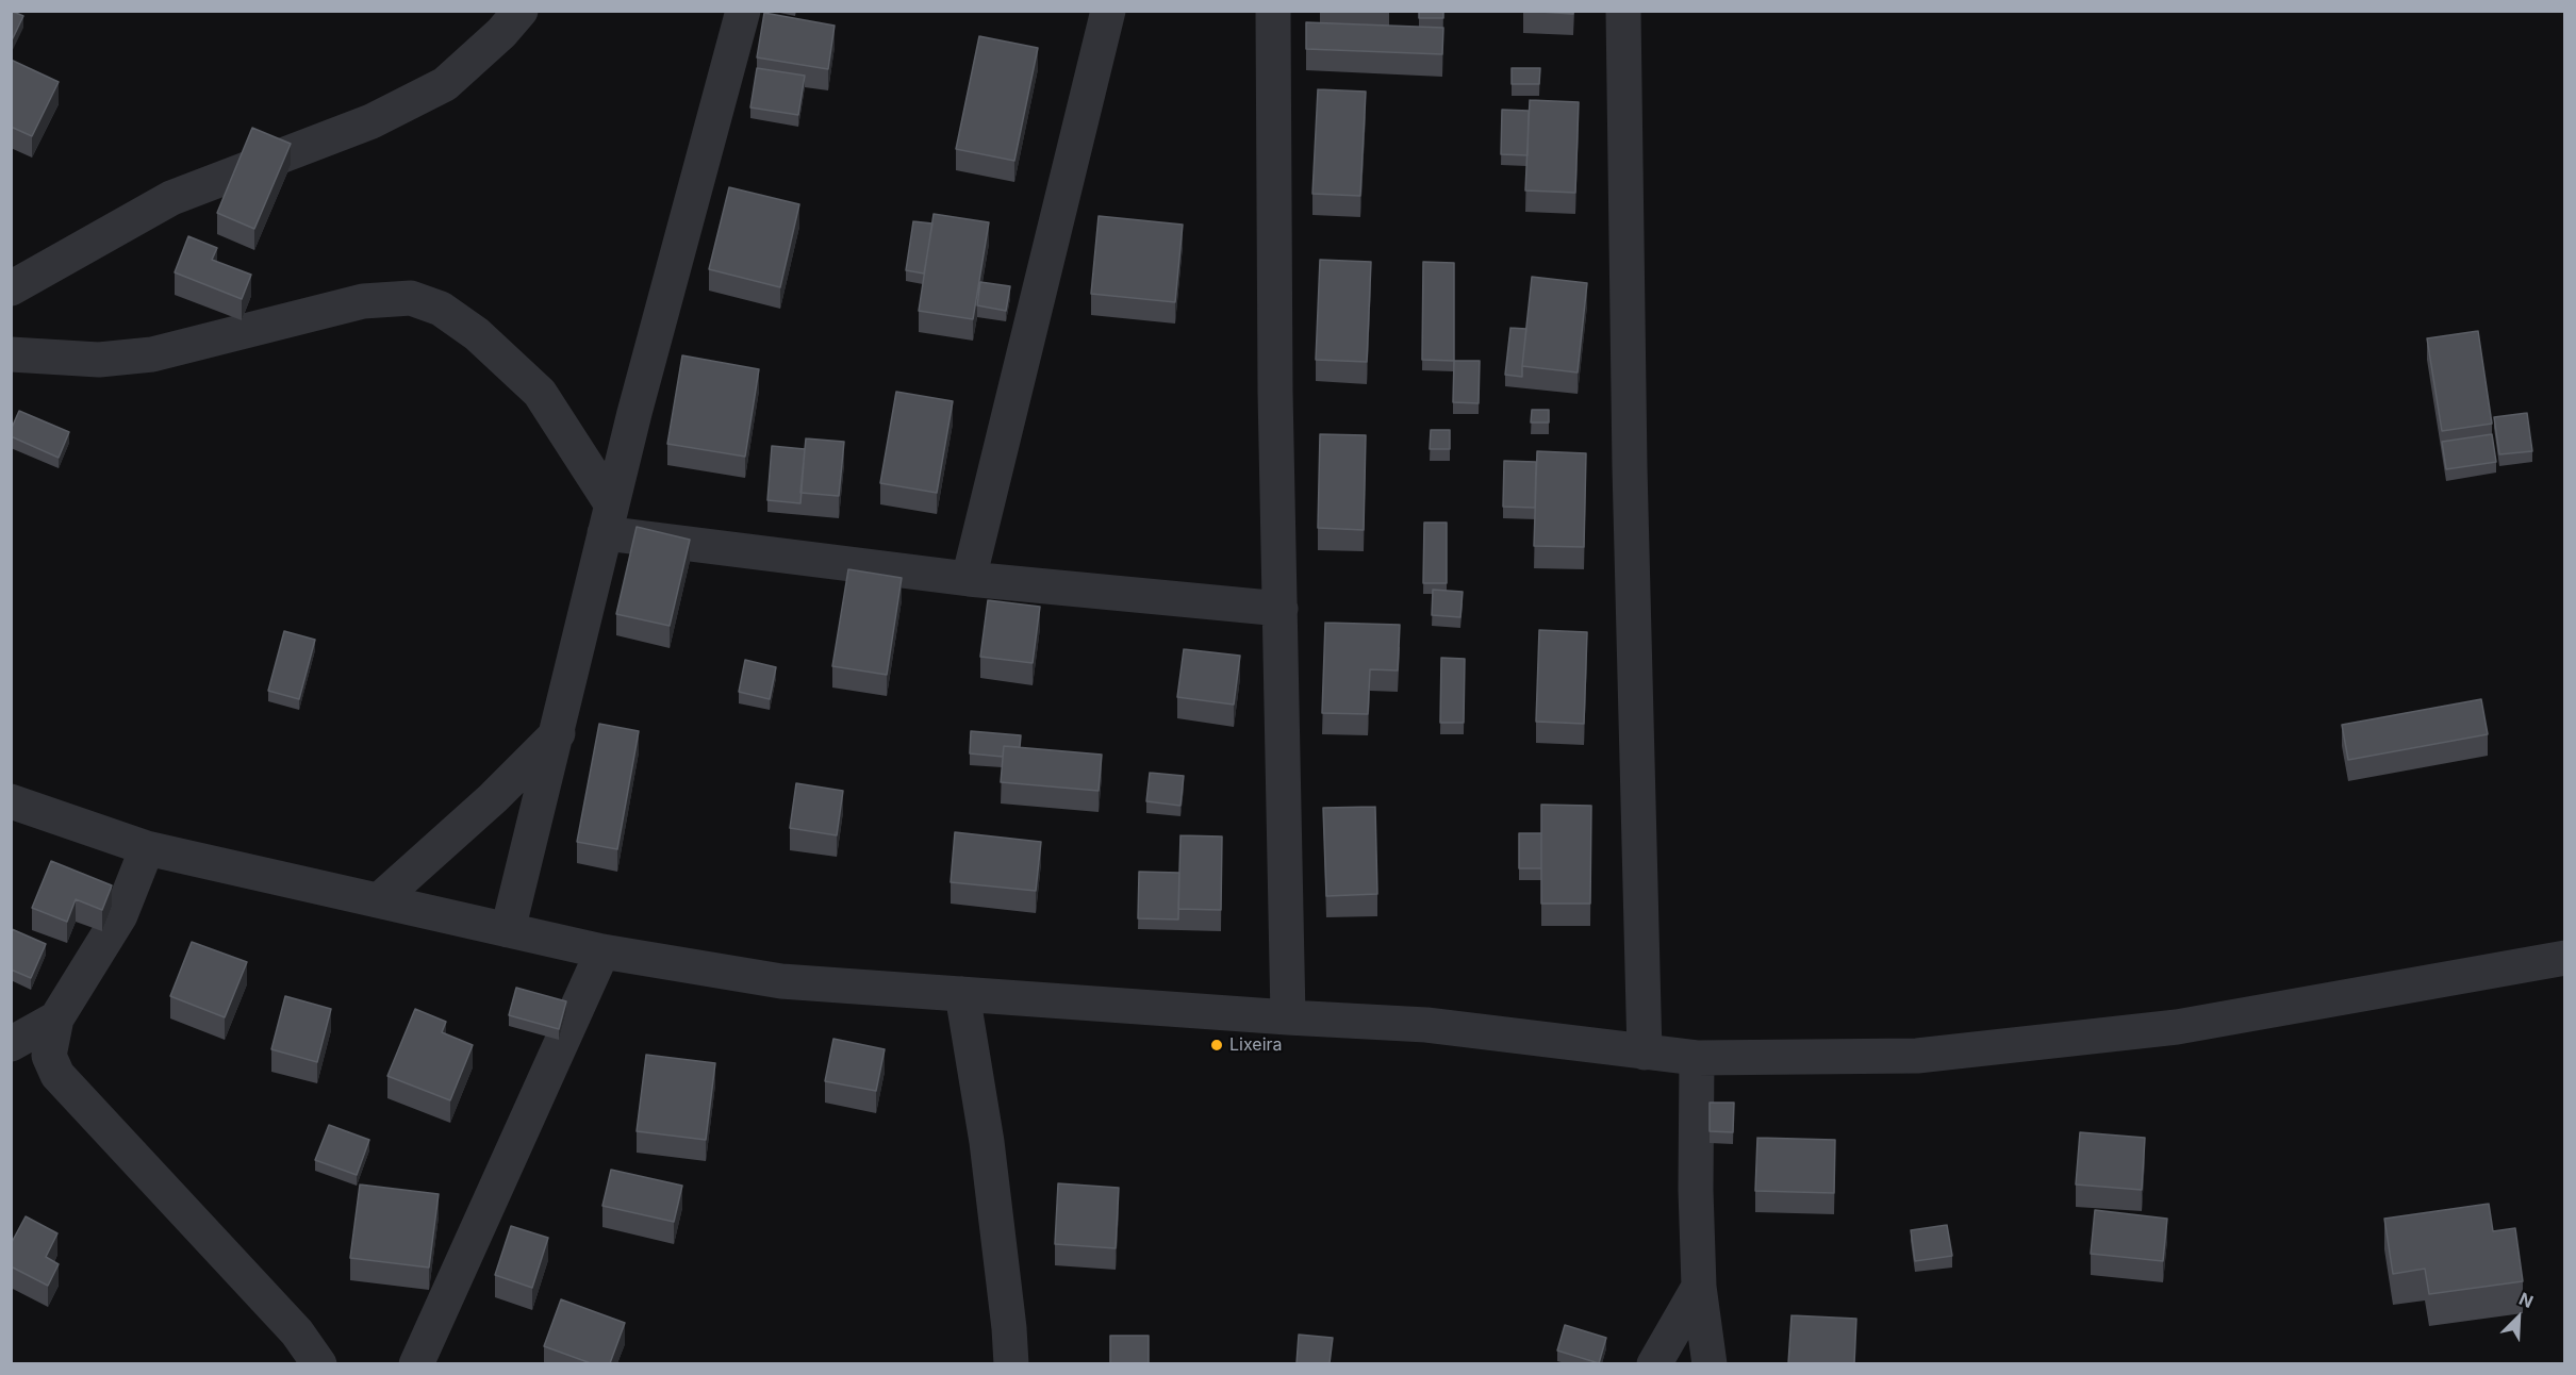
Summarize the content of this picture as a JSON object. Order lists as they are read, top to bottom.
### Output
{
  "places": ["Lixeira"],
  "north": "top right"
}
